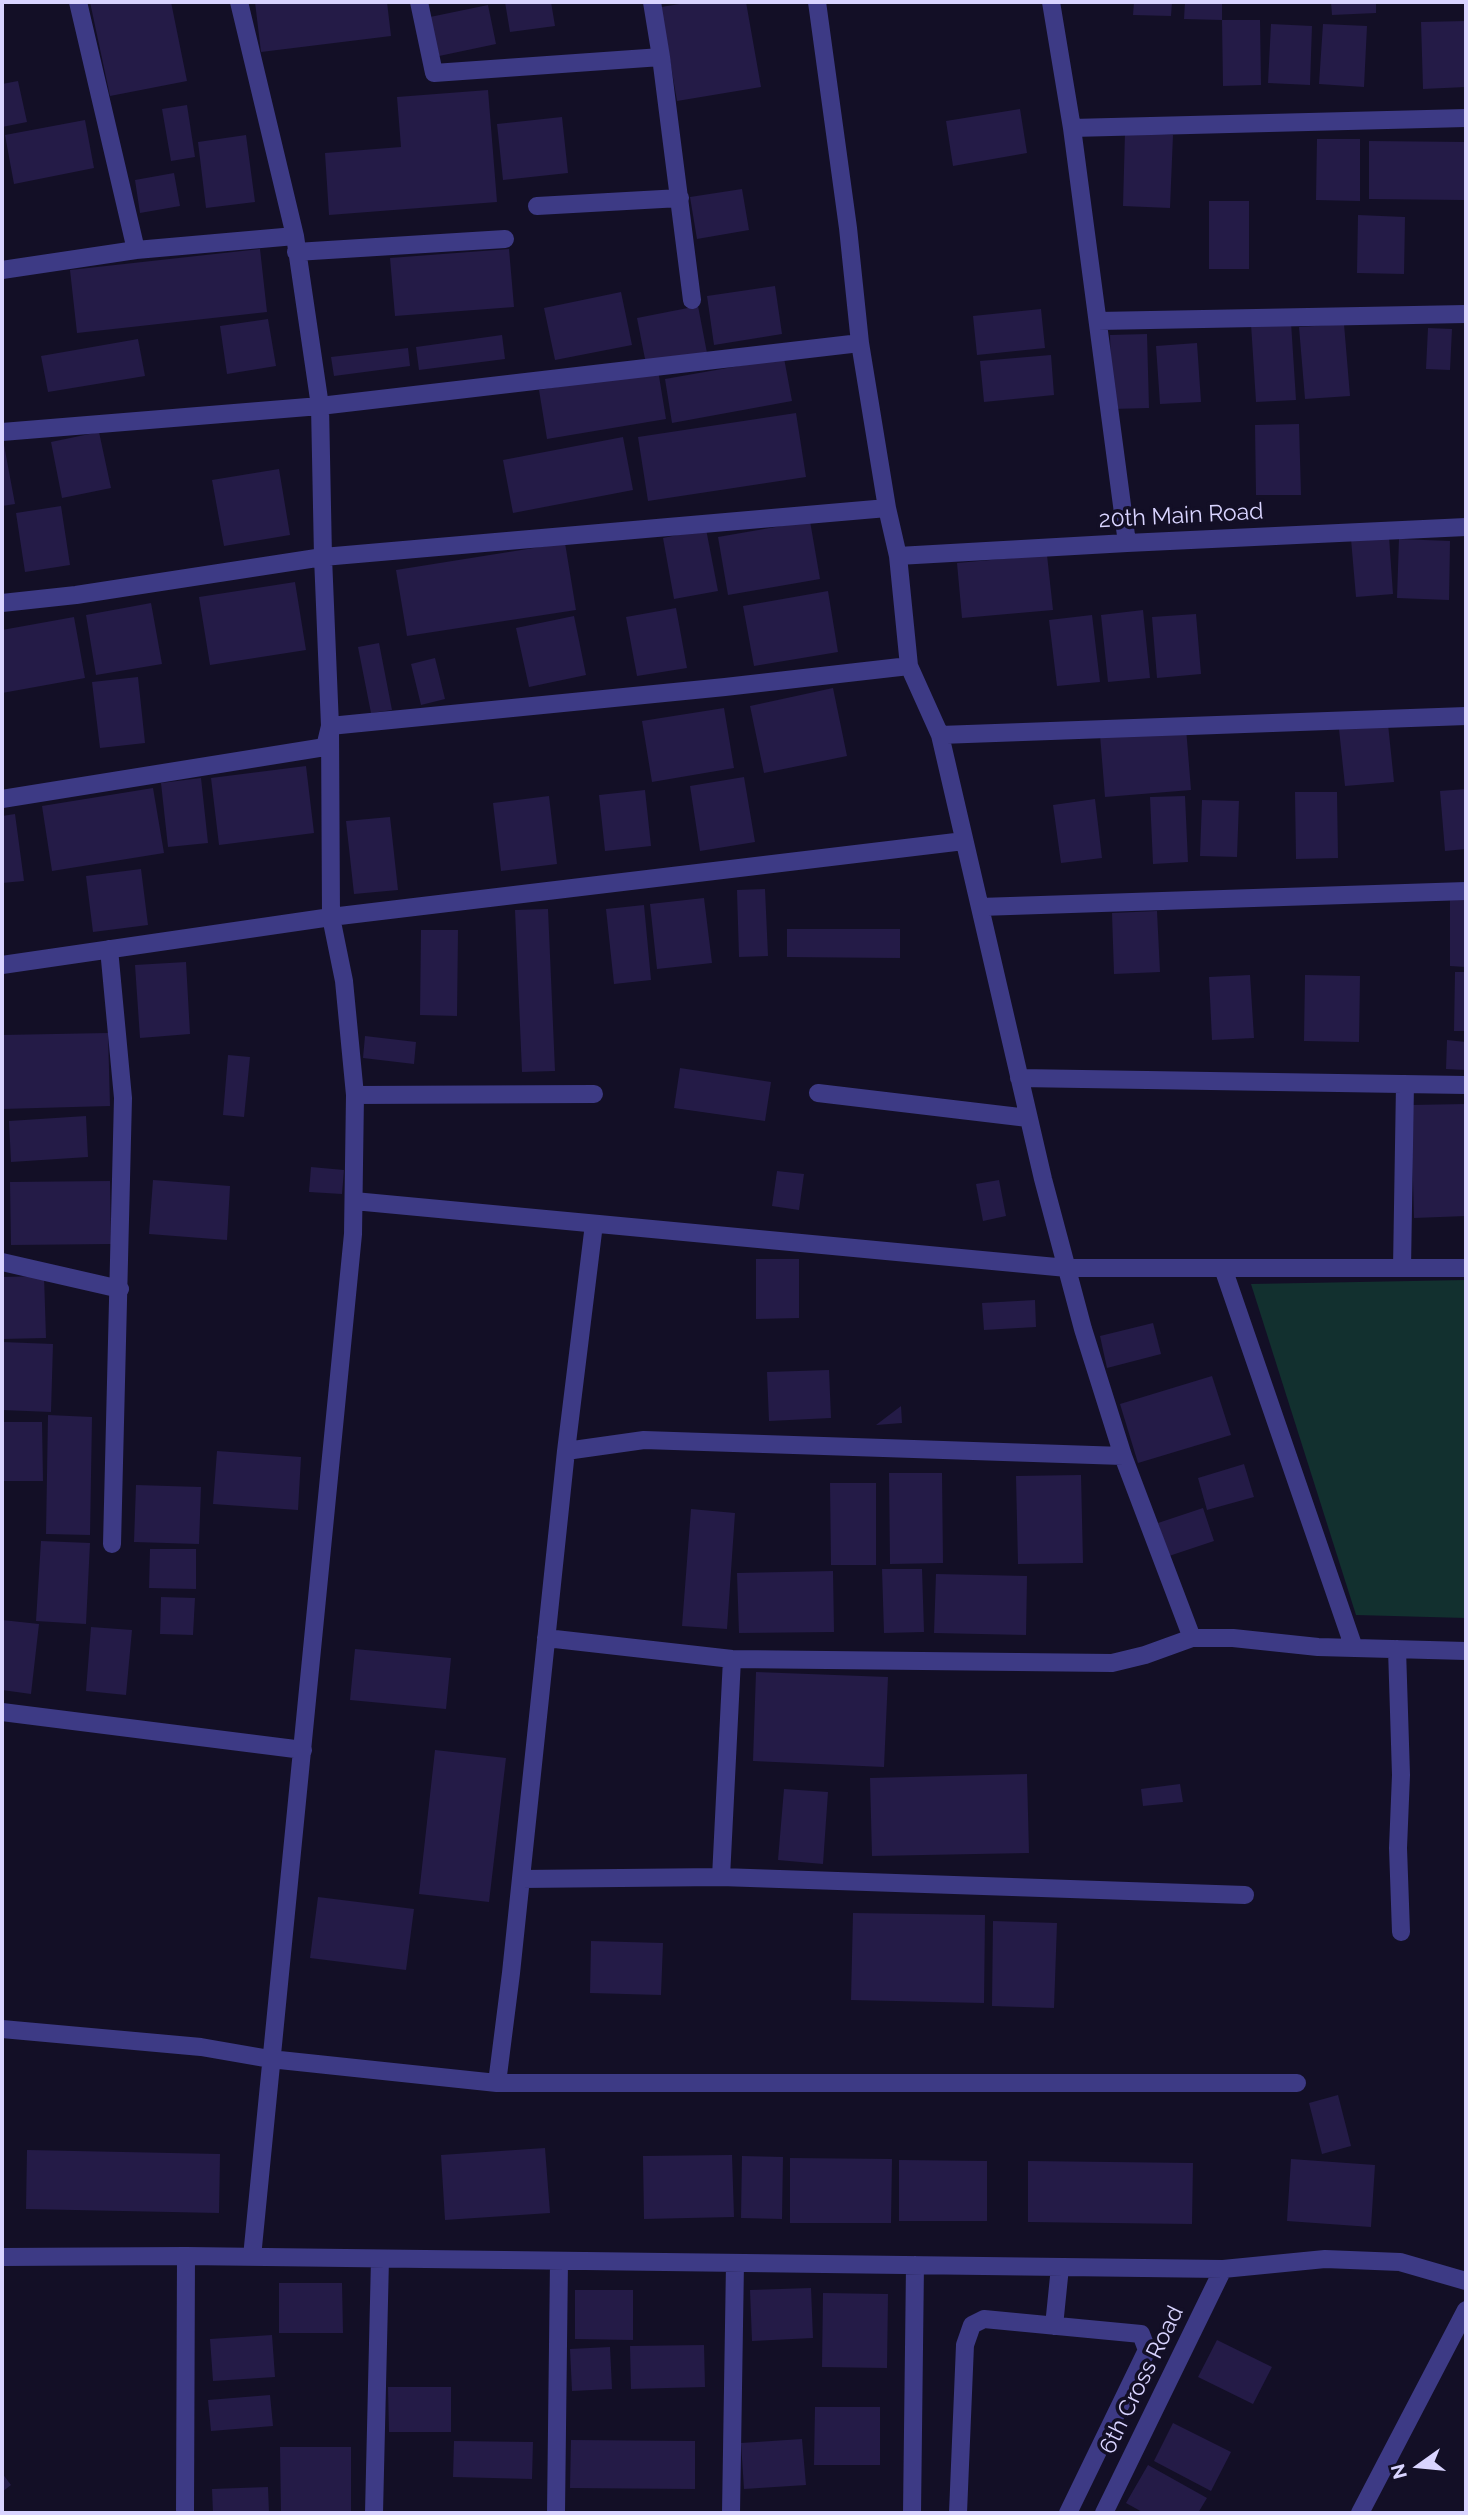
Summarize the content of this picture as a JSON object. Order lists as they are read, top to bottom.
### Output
{
  "streets": {
    "street": ["20th Main Road", "6th Cross Road"]
  },
  "north": "left"
}
